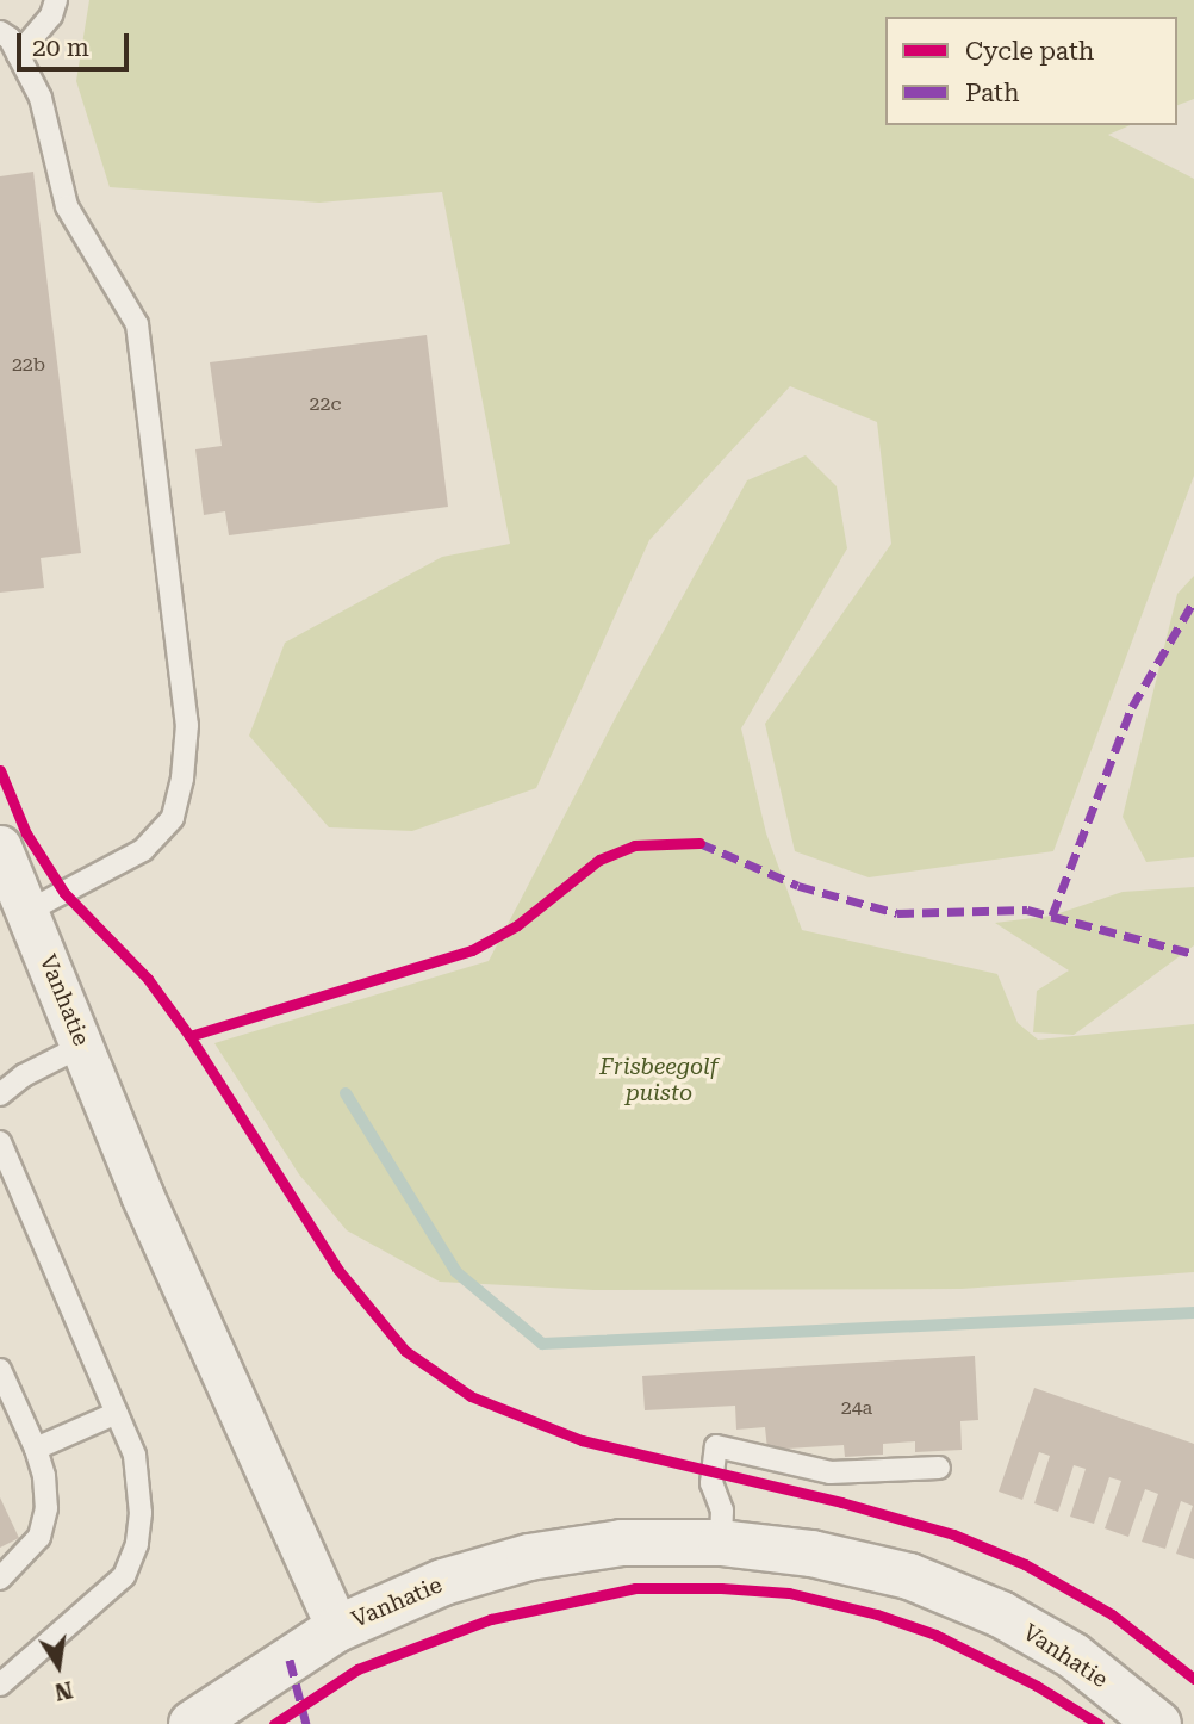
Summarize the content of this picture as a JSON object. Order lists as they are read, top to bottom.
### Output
{
  "streets": {
    "street": ["Vanhatie"]
  },
  "parks": ["Frisbeegolf puisto"],
  "house_numbers": ["22b", "22c", "24a"],
  "legend": ["Cycle path", "Path"],
  "scale_bar": "20 m",
  "north": "bottom"
}
